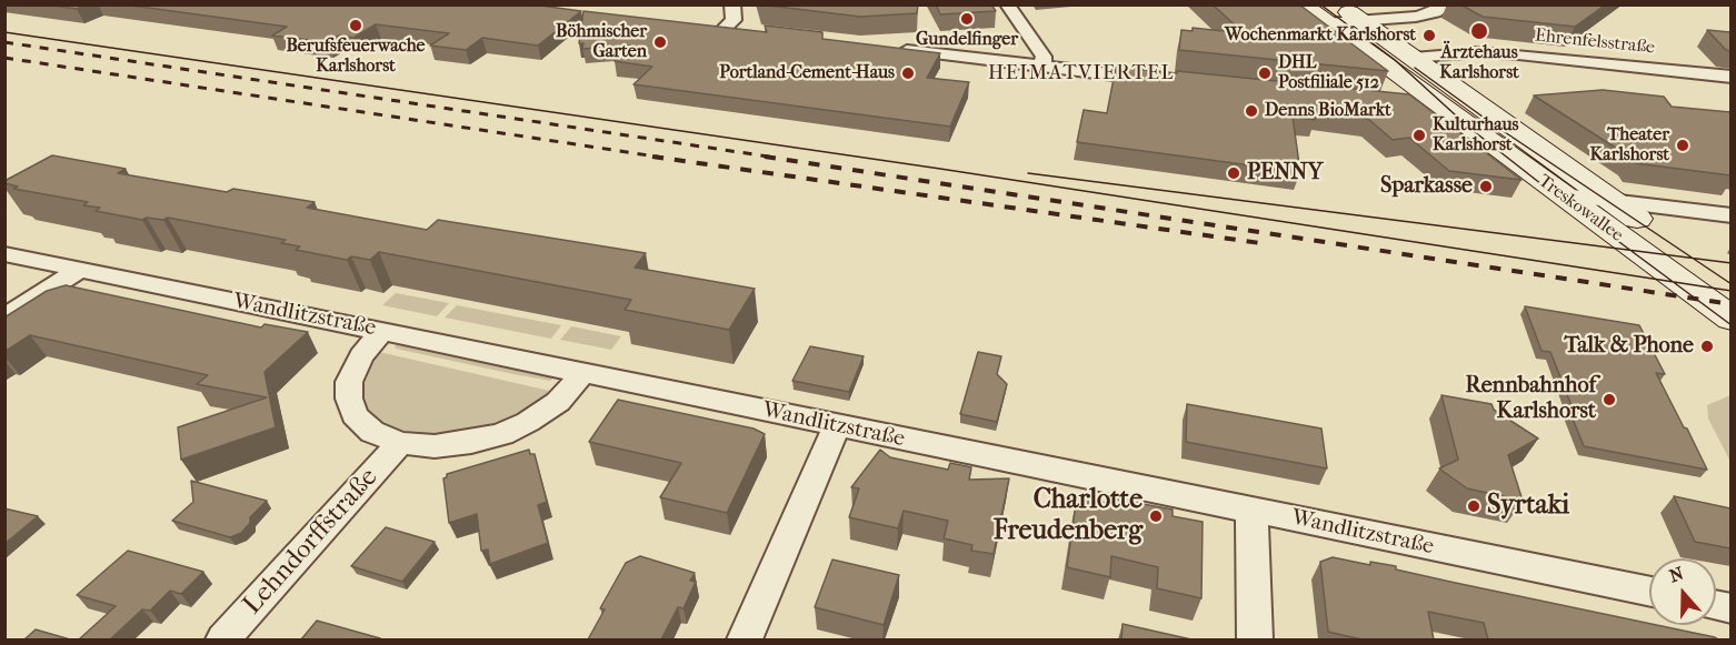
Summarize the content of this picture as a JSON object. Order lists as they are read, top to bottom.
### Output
{
  "streets": {
    "main road": ["Treskowallee"],
    "street": ["Ehrenfelsstraße", "Wandlitzstraße", "Lehndorffstraße"]
  },
  "crossings": [
    ["Ehrenfelsstraße", "Treskowallee"]
  ],
  "districts": ["HEIMATVIERTEL"],
  "places": [
    "Gundelfinger",
    "Berufsfeuerwache Karlshorst",
    "Ärztehaus Karlshorst",
    "Wochenmarkt Karlshorst",
    "Böhmischer Garten",
    "Portland-Cement-Haus",
    "DHL Postfiliale 512",
    "Denns BioMarkt",
    "Kulturhaus Karlshorst",
    "Theater Karlshorst",
    "PENNY",
    "Sparkasse",
    "Talk & Phone",
    "Rennbahnhof Karlshorst",
    "Syrtaki",
    "Charlotte Freudenberg"
  ],
  "north": "top"
}
